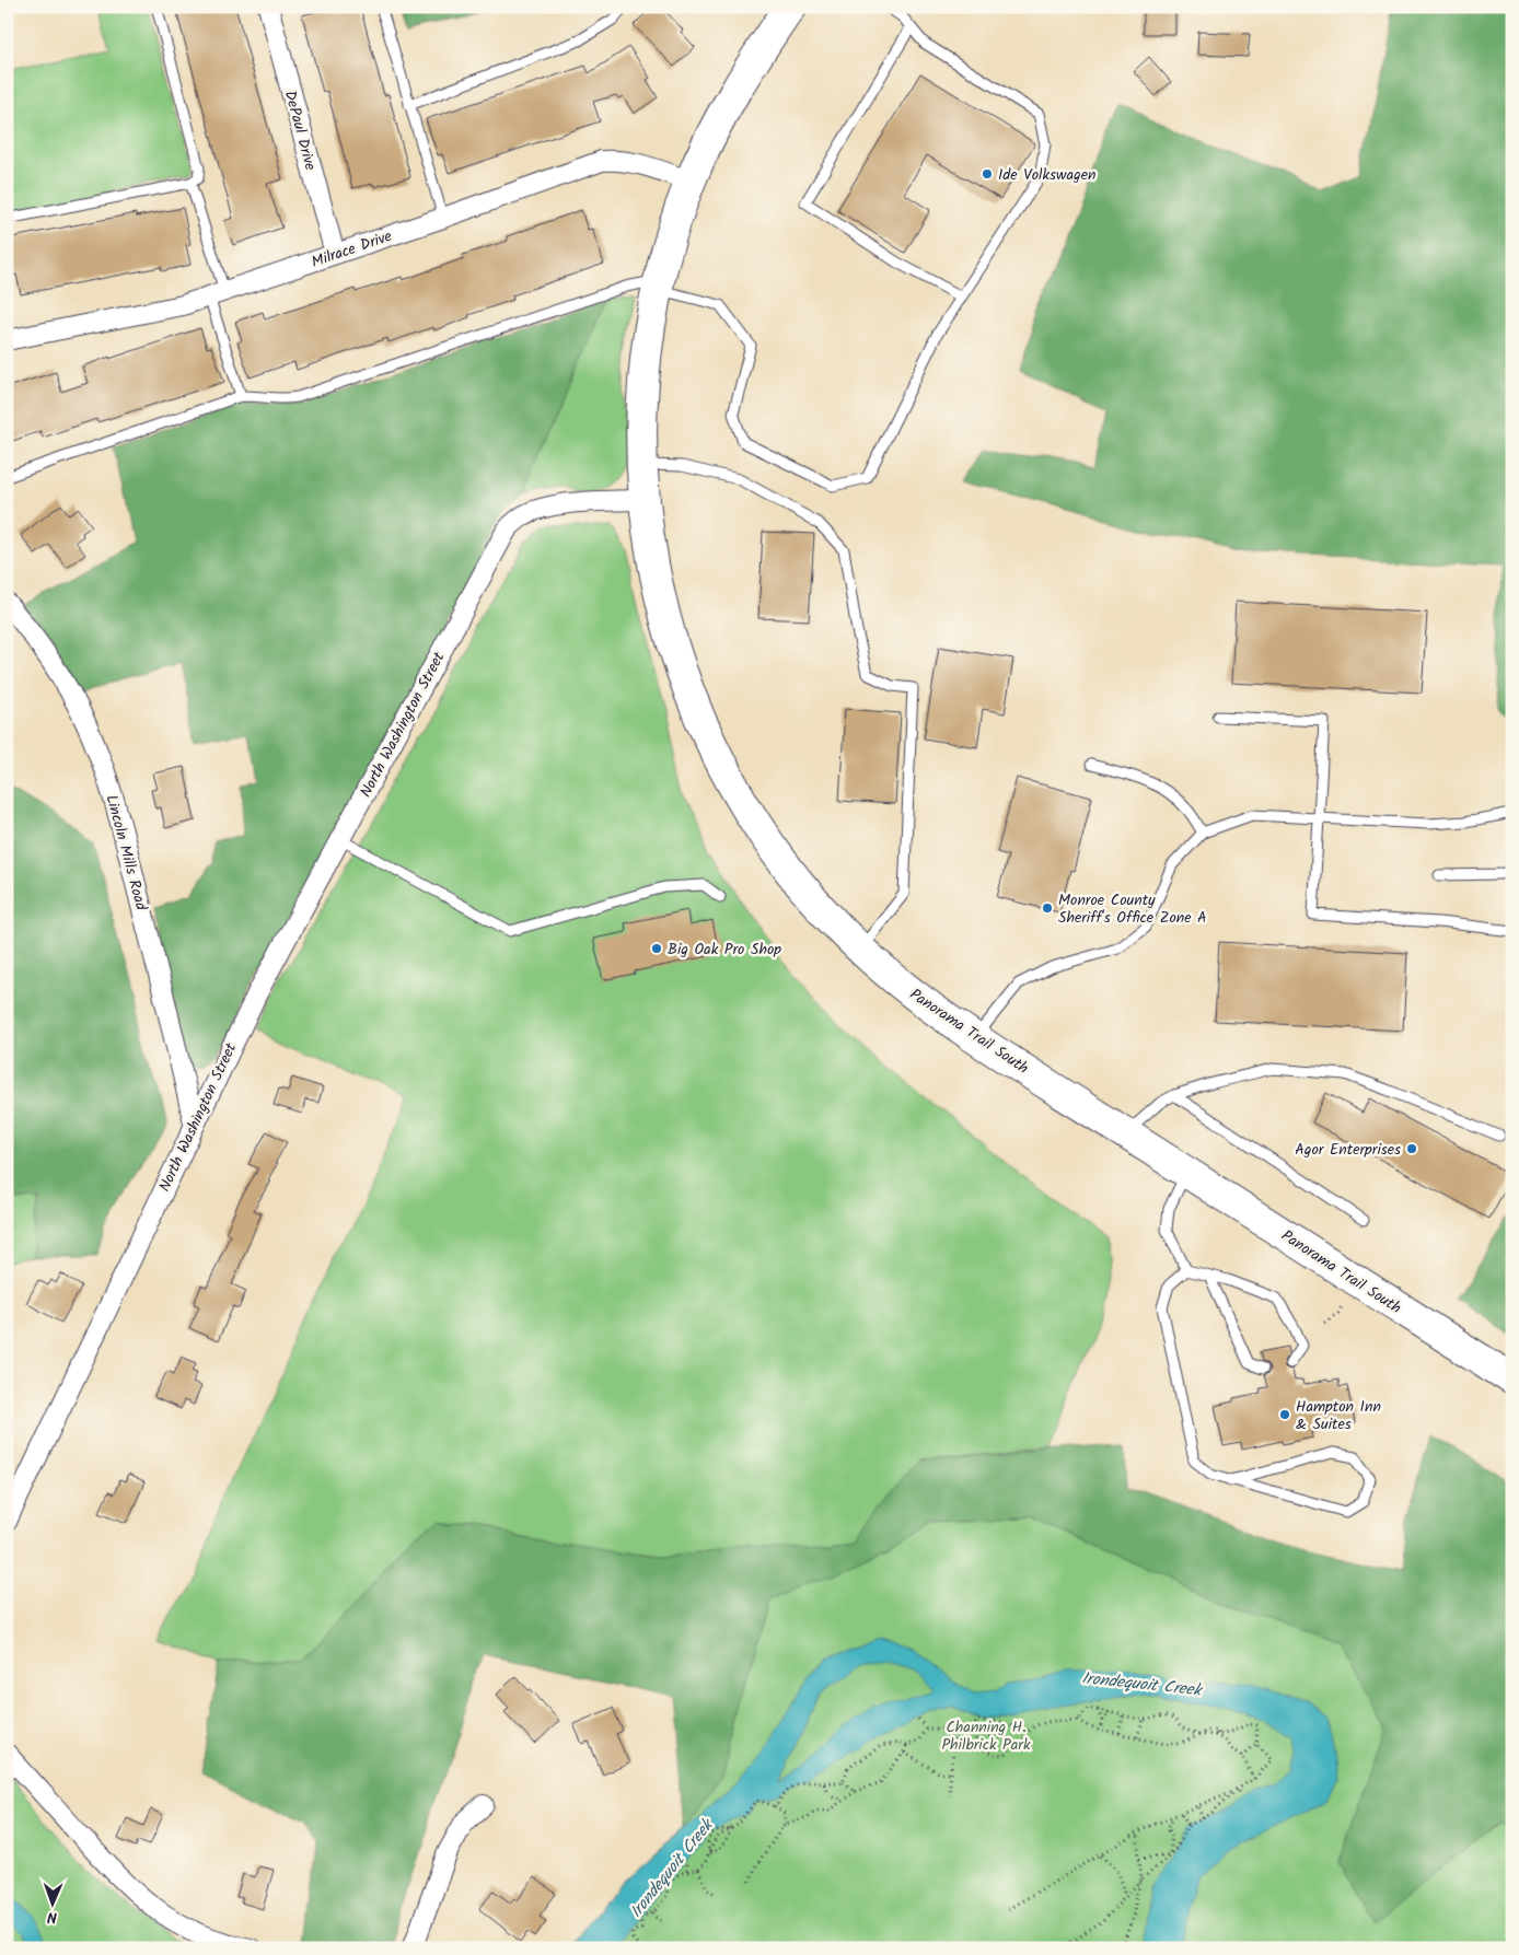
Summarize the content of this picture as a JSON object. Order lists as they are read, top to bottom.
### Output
{
  "streets": {
    "main road": ["Panorama Trail South"],
    "street": [
      "DePaul Drive",
      "Milrace Drive",
      "North Washington Street",
      "Lincoln Mills Road"
    ]
  },
  "crossings": [
    ["DePaul Drive", "Milrace Drive"],
    ["North Washington Street", "Lincoln Mills Road"],
    ["North Washington Street", "Panorama Trail South"]
  ],
  "water": ["Irondequoit Creek"],
  "parks": ["Channing H. Philbrick Park"],
  "places": [
    "Ide Volkswagen",
    "Monroe County Sheriff's Office Zone A",
    "Big Oak Pro Shop",
    "Agor Enterprises",
    "Hampton Inn & Suites"
  ],
  "north": "bottom"
}
